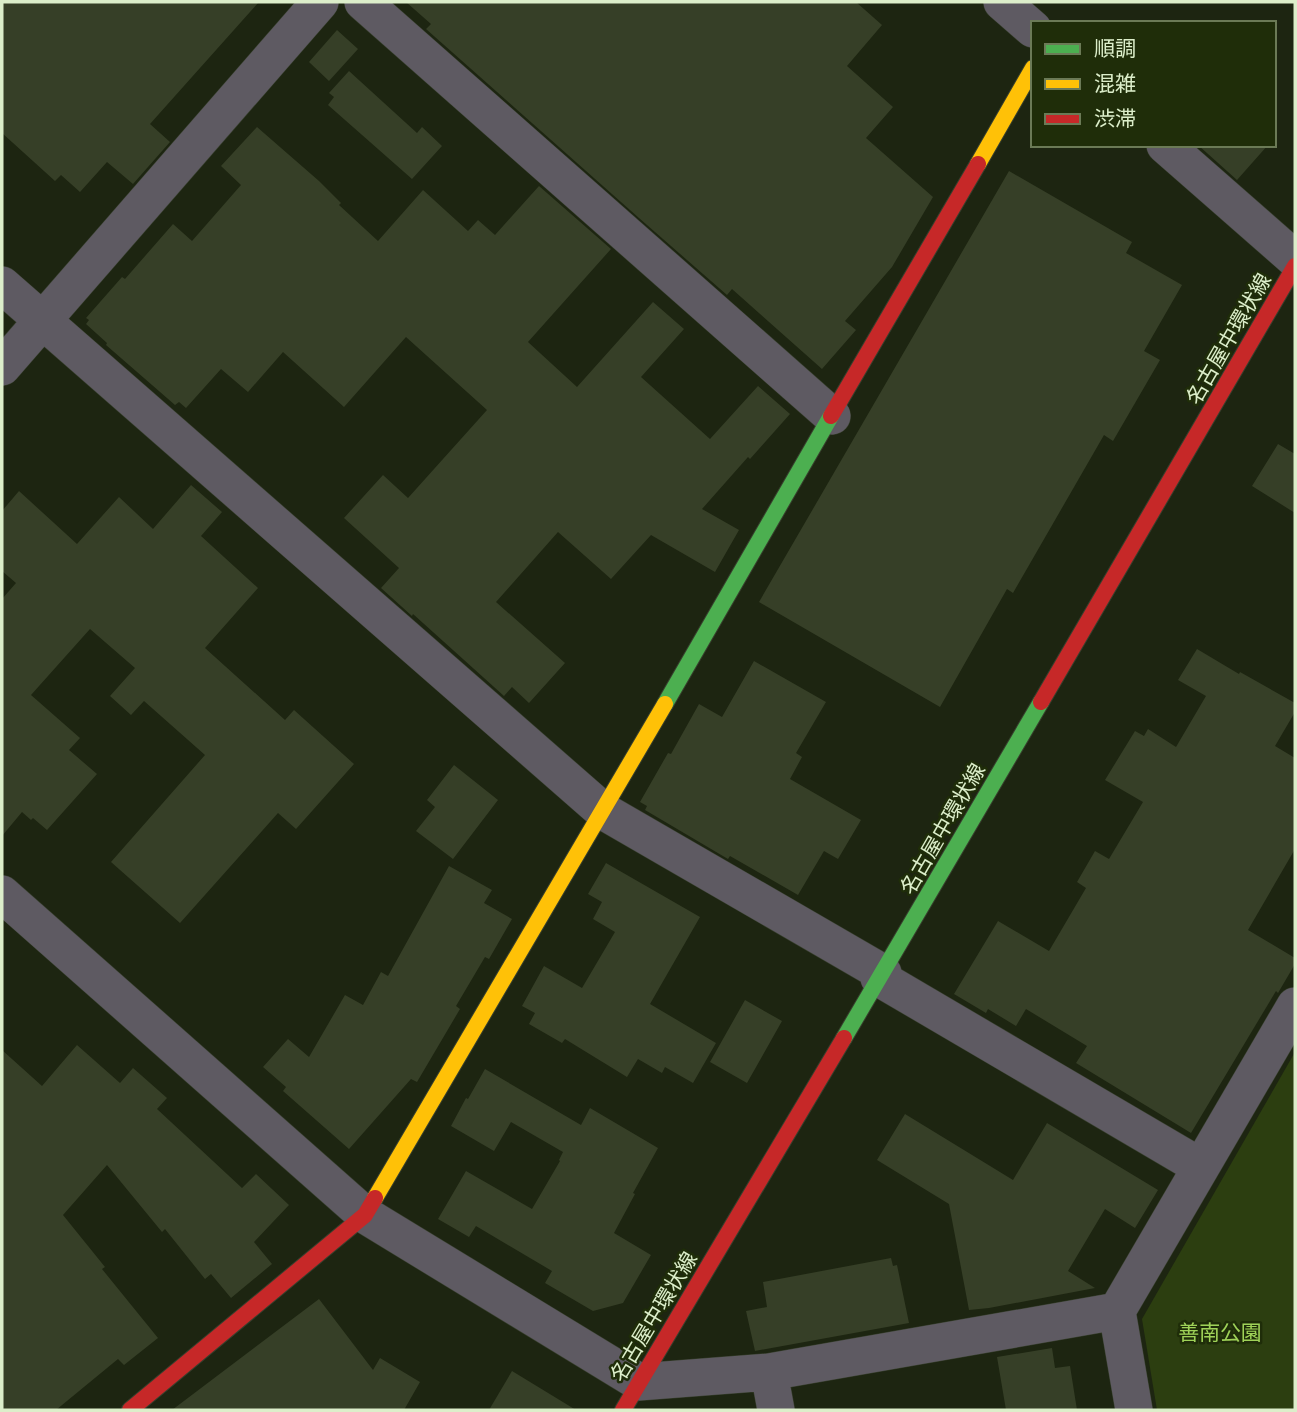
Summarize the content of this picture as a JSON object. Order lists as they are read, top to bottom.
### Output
{
  "streets": {
    "street": ["名古屋中環状線"]
  },
  "parks": ["善南公園"],
  "legend": ["順調", "混雑", "渋滞"]
}
